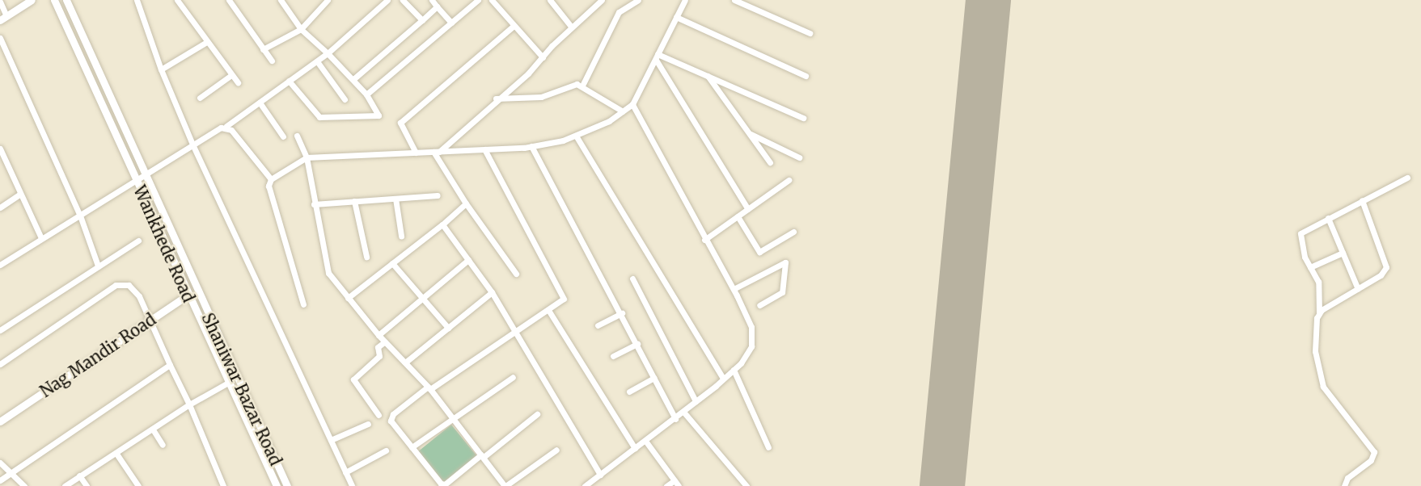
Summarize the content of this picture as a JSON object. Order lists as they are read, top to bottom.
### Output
{
  "streets": {
    "main road": ["Wankhede Road", "Nag Mandir Road", "Shaniwar Bazar Road"]
  },
  "crossings": [
    ["Wankhede Road", "Nag Mandir Road"],
    ["Nag Mandir Road", "Shaniwar Bazar Road"]
  ]
}
